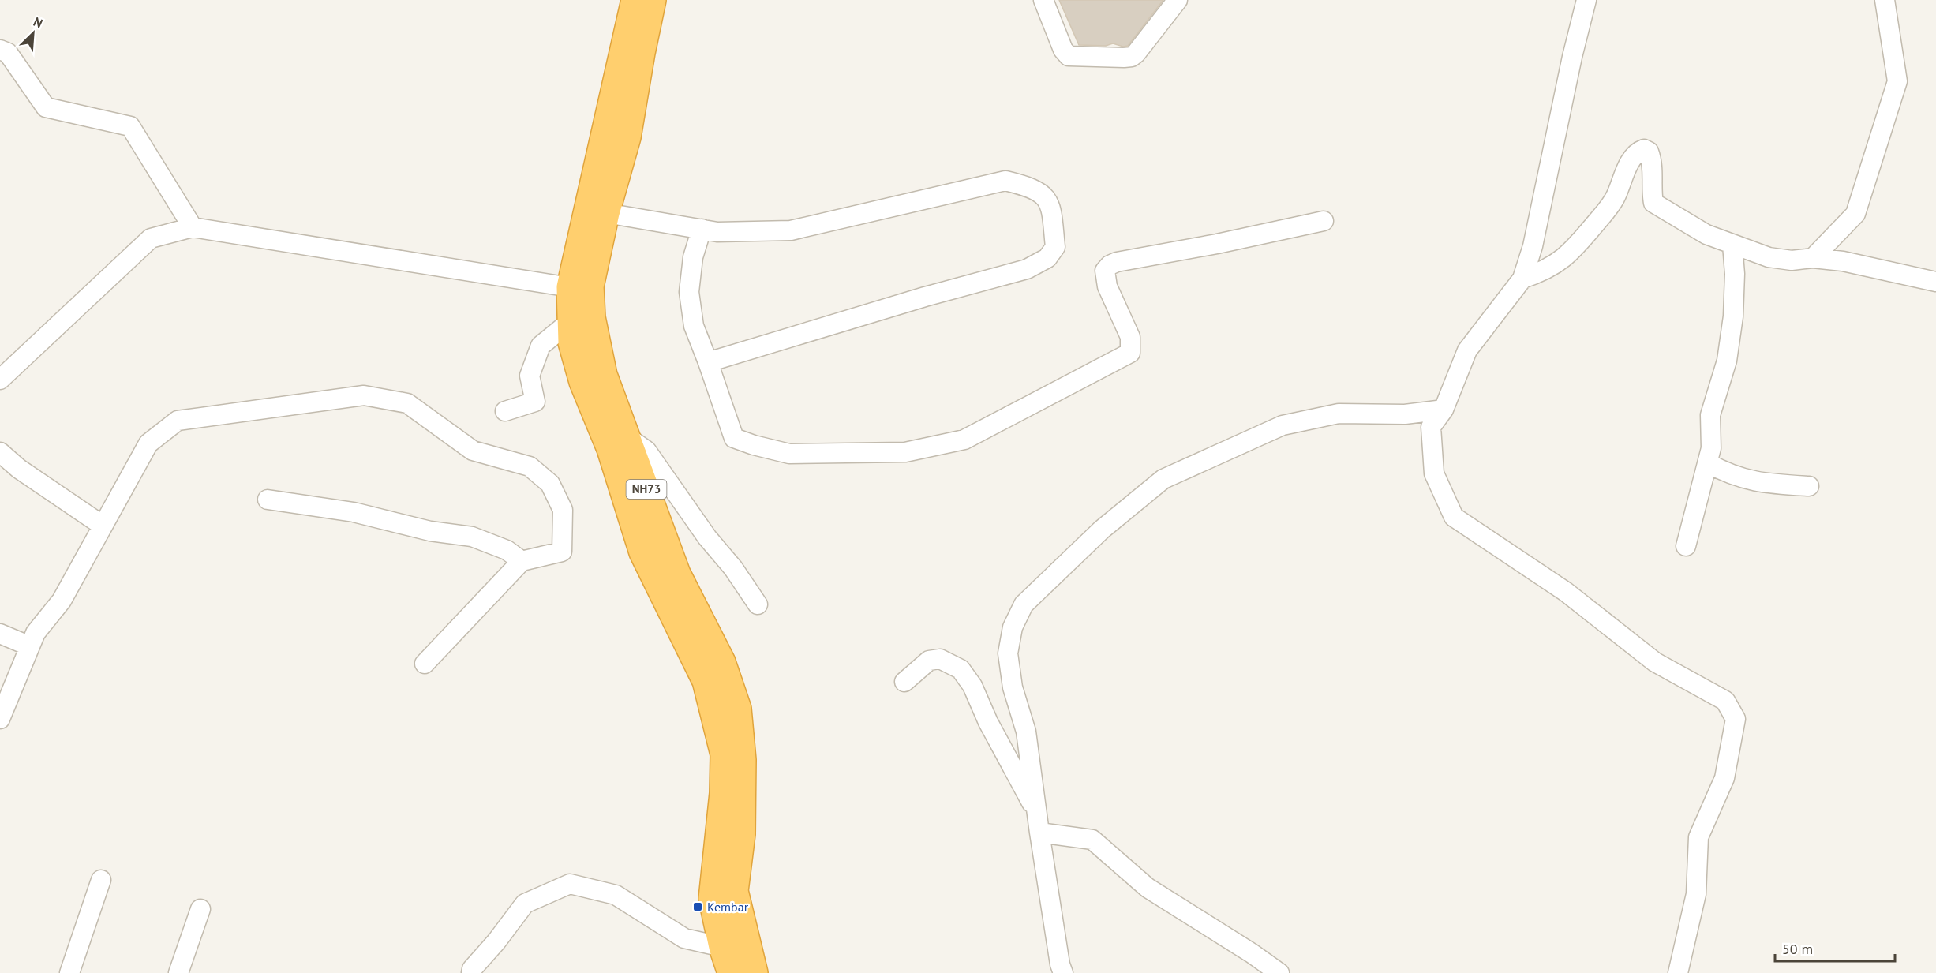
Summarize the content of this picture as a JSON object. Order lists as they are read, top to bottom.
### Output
{
  "streets": {
    "highway": ["NH73"]
  },
  "places": {
    "transit": ["Kembar"]
  },
  "scale_bar": "50 m",
  "north": "top right"
}
